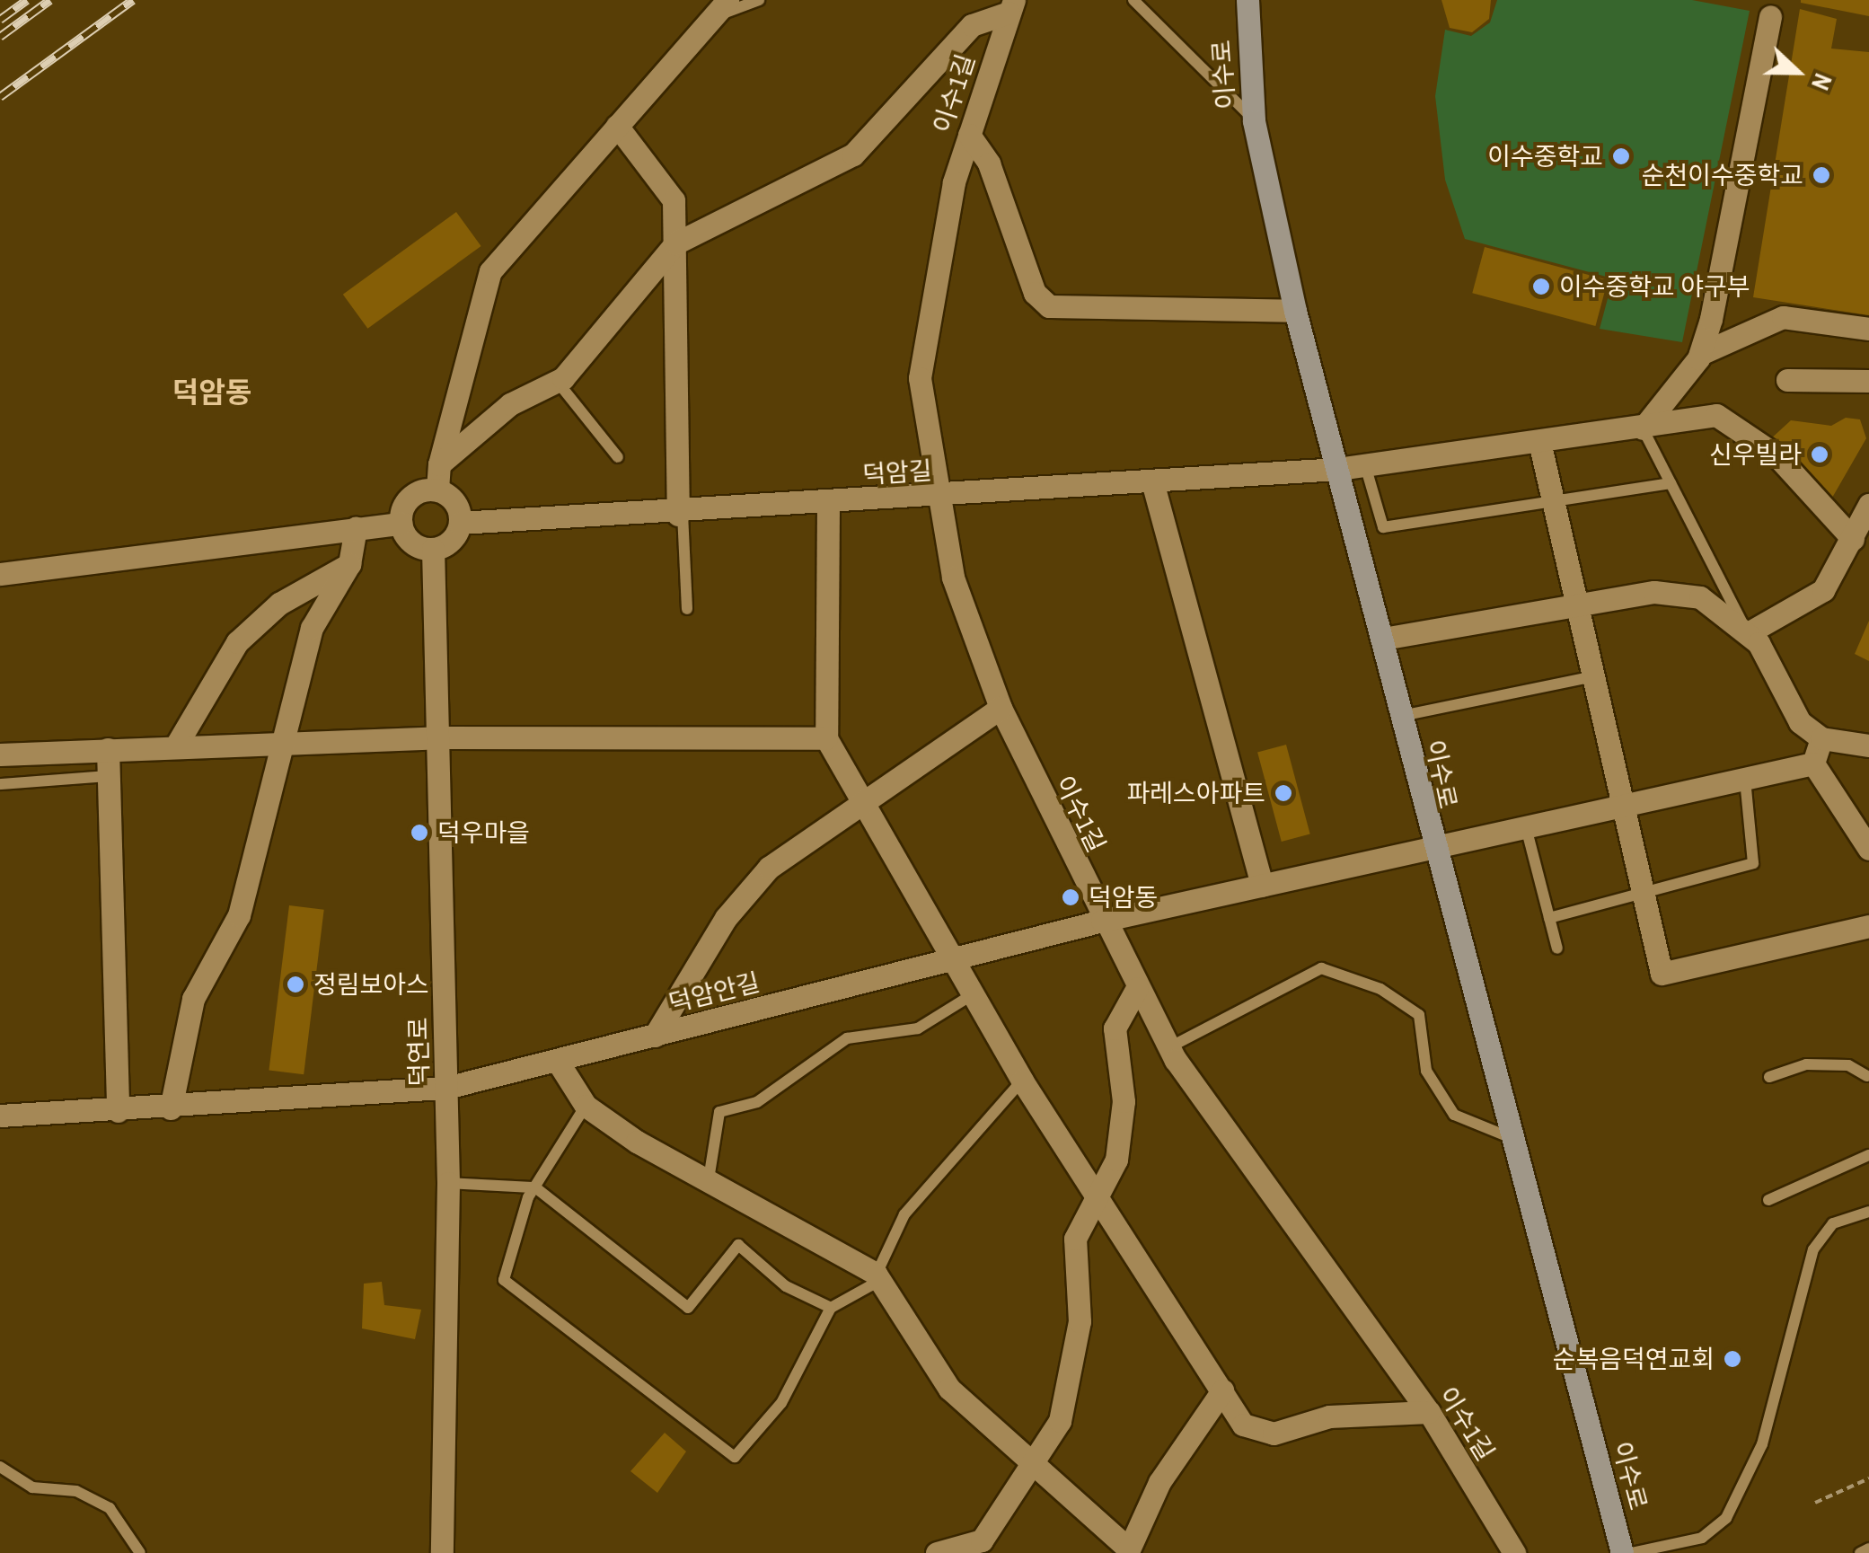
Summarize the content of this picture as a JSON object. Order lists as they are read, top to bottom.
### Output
{
  "streets": {
    "main road": ["이수로"],
    "street": [
      "이수1길",
      "덕암길",
      "덕암안길",
      "덕연로"
    ]
  },
  "crossings": [
    ["이수로", "덕암길"],
    ["이수로", "덕암안길"],
    ["이수1길", "덕암길"],
    ["이수1길", "덕암안길"],
    ["덕암길", "덕연로"],
    ["덕암안길", "덕연로"]
  ],
  "districts": ["덕암동"],
  "places": [
    "이수중학교",
    "순천이수중학교",
    "이수중학교 야구부",
    "신우빌라",
    "파레스아파트",
    "덕우마을",
    "덕암동",
    "정림보아스",
    "순복음덕연교회"
  ],
  "north": "right"
}
